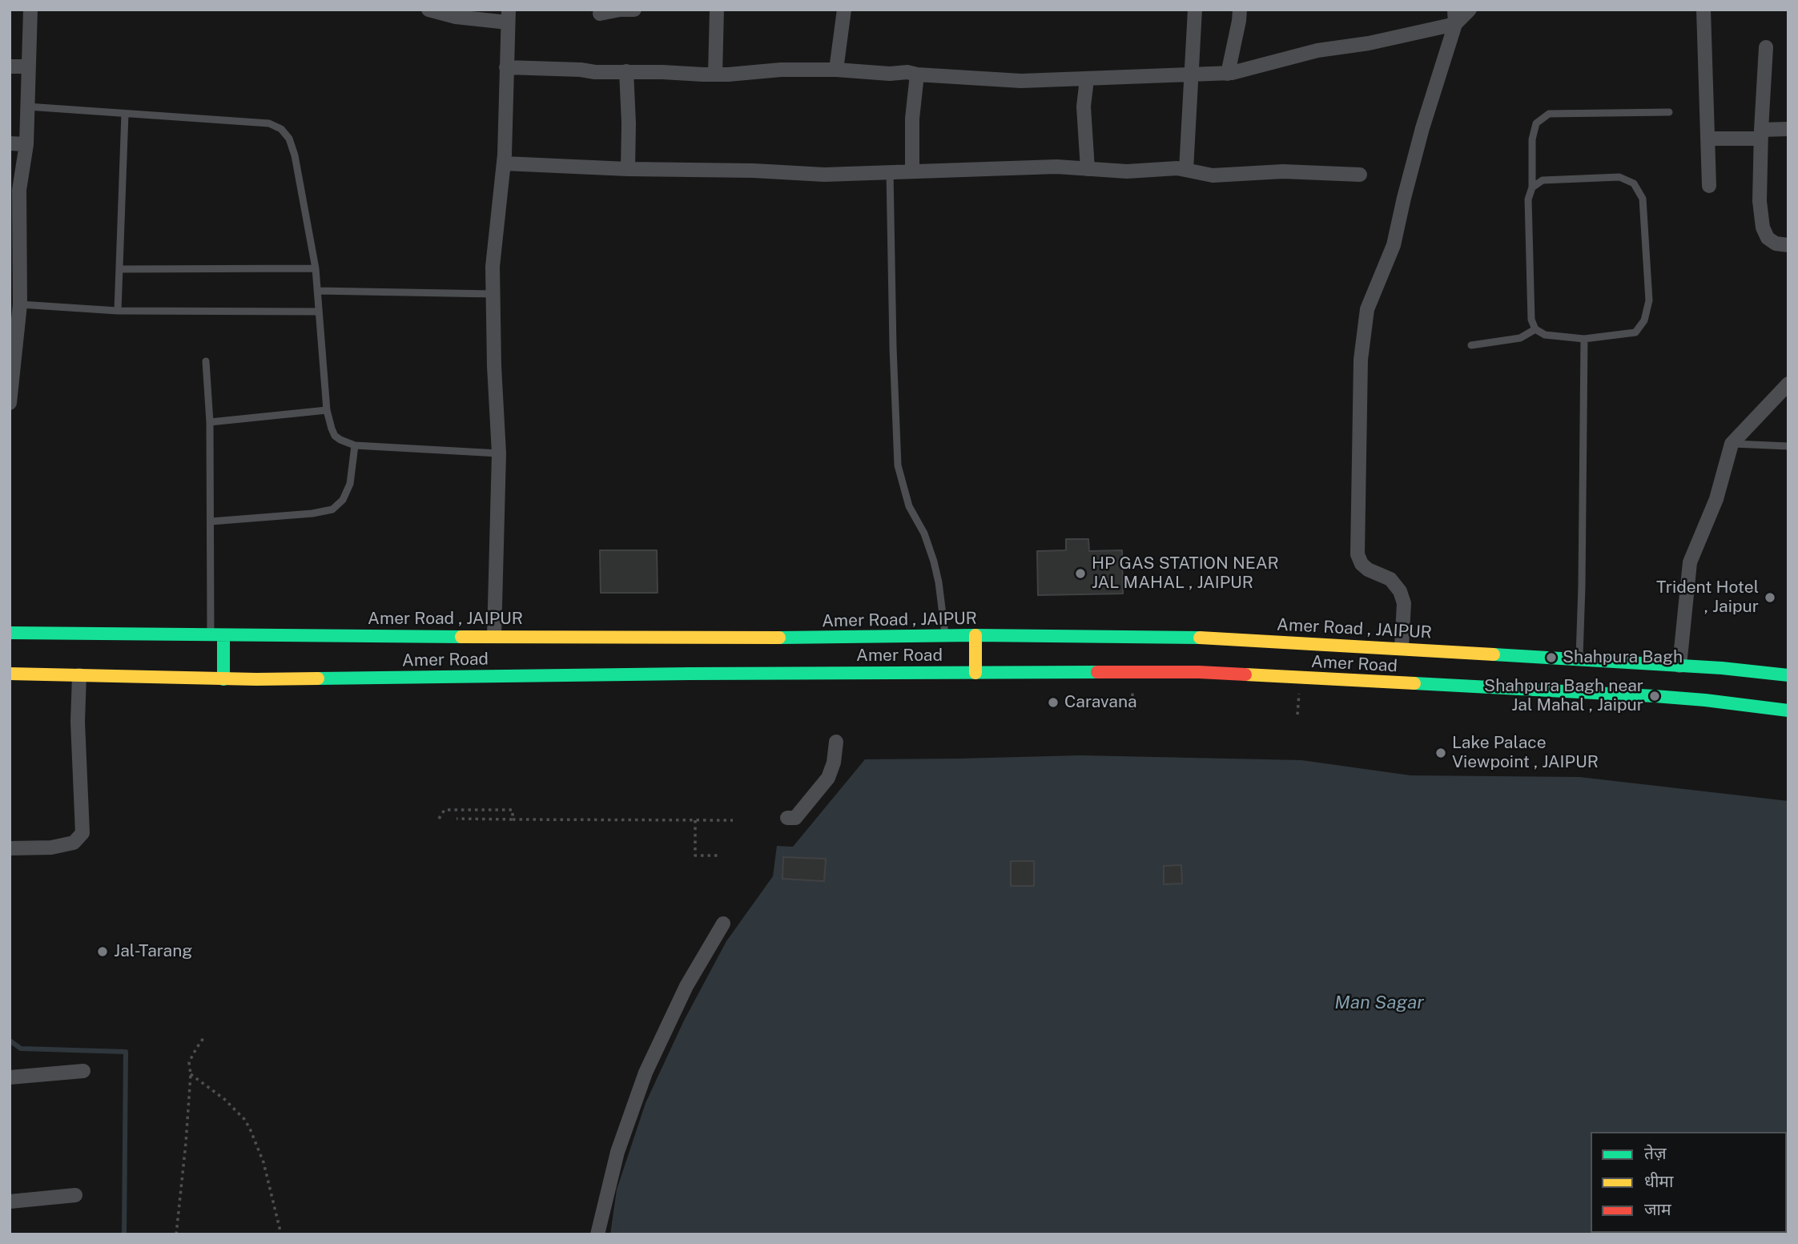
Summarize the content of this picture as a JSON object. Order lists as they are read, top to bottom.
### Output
{
  "streets": {
    "main road": ["Amer Road , JAIPUR", "Amer Road"]
  },
  "water": ["Man Sagar"],
  "places": [
    "HP GAS STATION NEAR JAL MAHAL , JAIPUR",
    "Trident Hotel , Jaipur",
    "Shahpura Bagh",
    "Shahpura Bagh near Jal Mahal , Jaipur",
    "Caravana",
    "Lake Palace Viewpoint , JAIPUR",
    "Jal-Tarang"
  ],
  "legend": ["तेज़", "धीमा", "जाम"]
}
